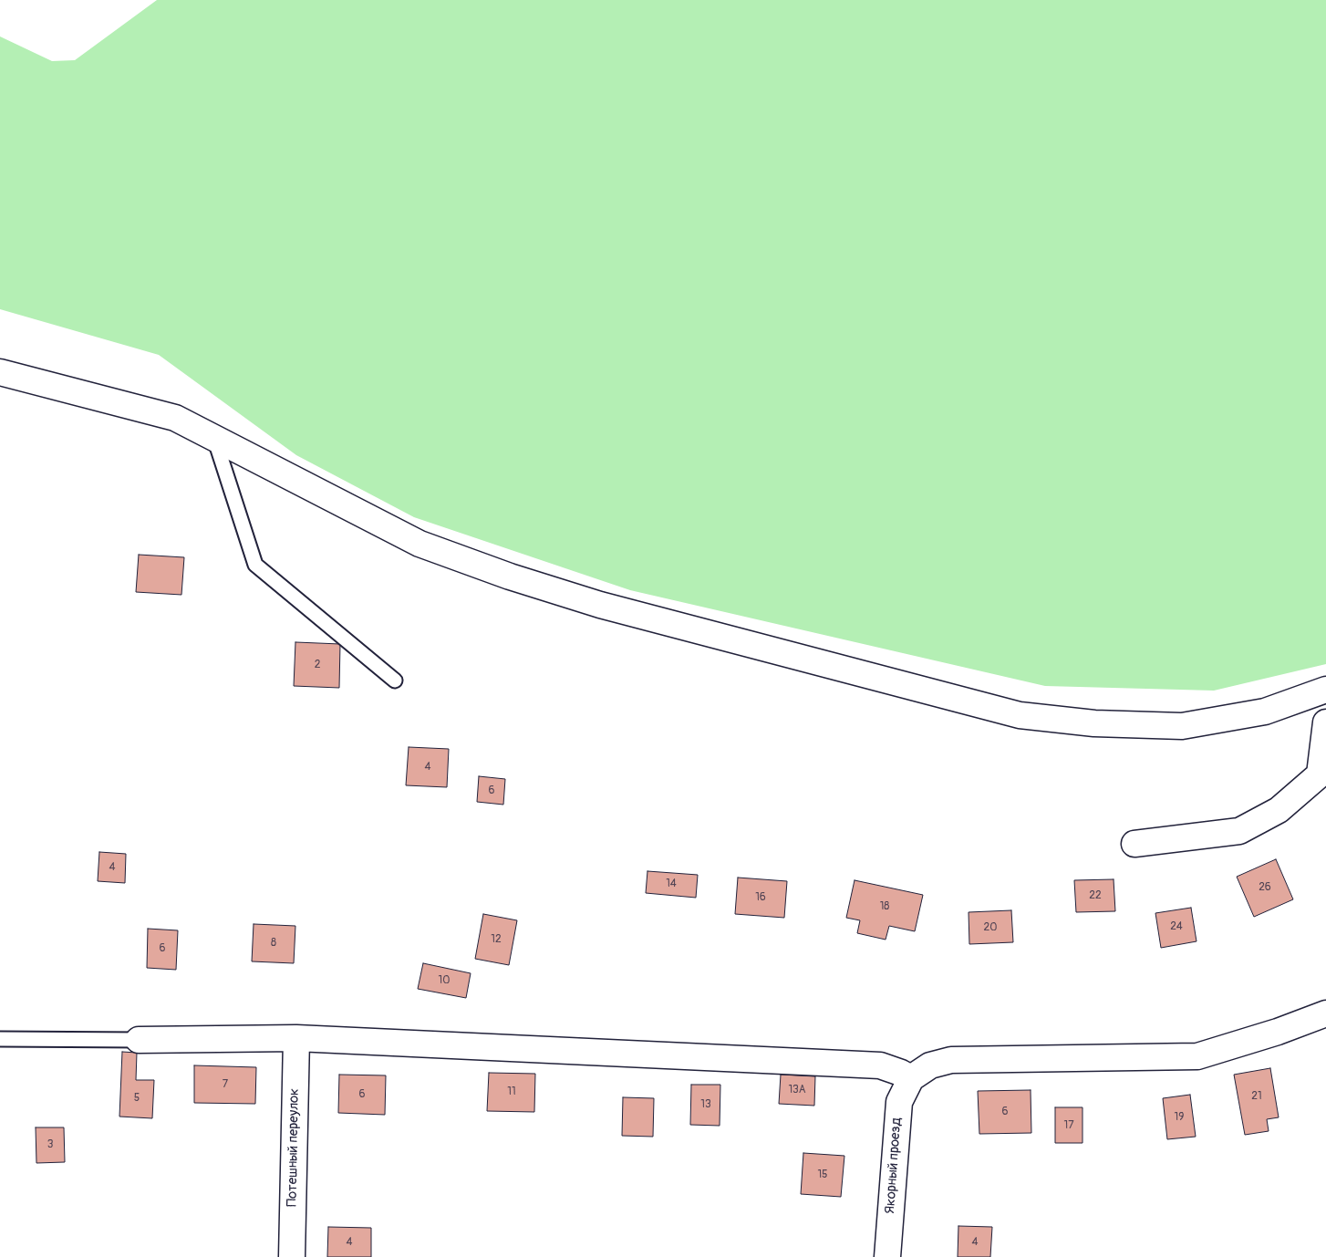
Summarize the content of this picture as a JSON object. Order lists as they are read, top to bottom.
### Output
{
  "streets": {
    "street": ["Потешный переулок", "Якорный проезд"]
  },
  "house_numbers": [
    "2",
    "4",
    "6",
    "4",
    "14",
    "26",
    "22",
    "16",
    "18",
    "24",
    "20",
    "12",
    "8",
    "6",
    "10",
    "7",
    "13А",
    "11",
    "6",
    "21",
    "5",
    "13",
    "6",
    "19",
    "17",
    "3",
    "15",
    "4",
    "4"
  ]
}
